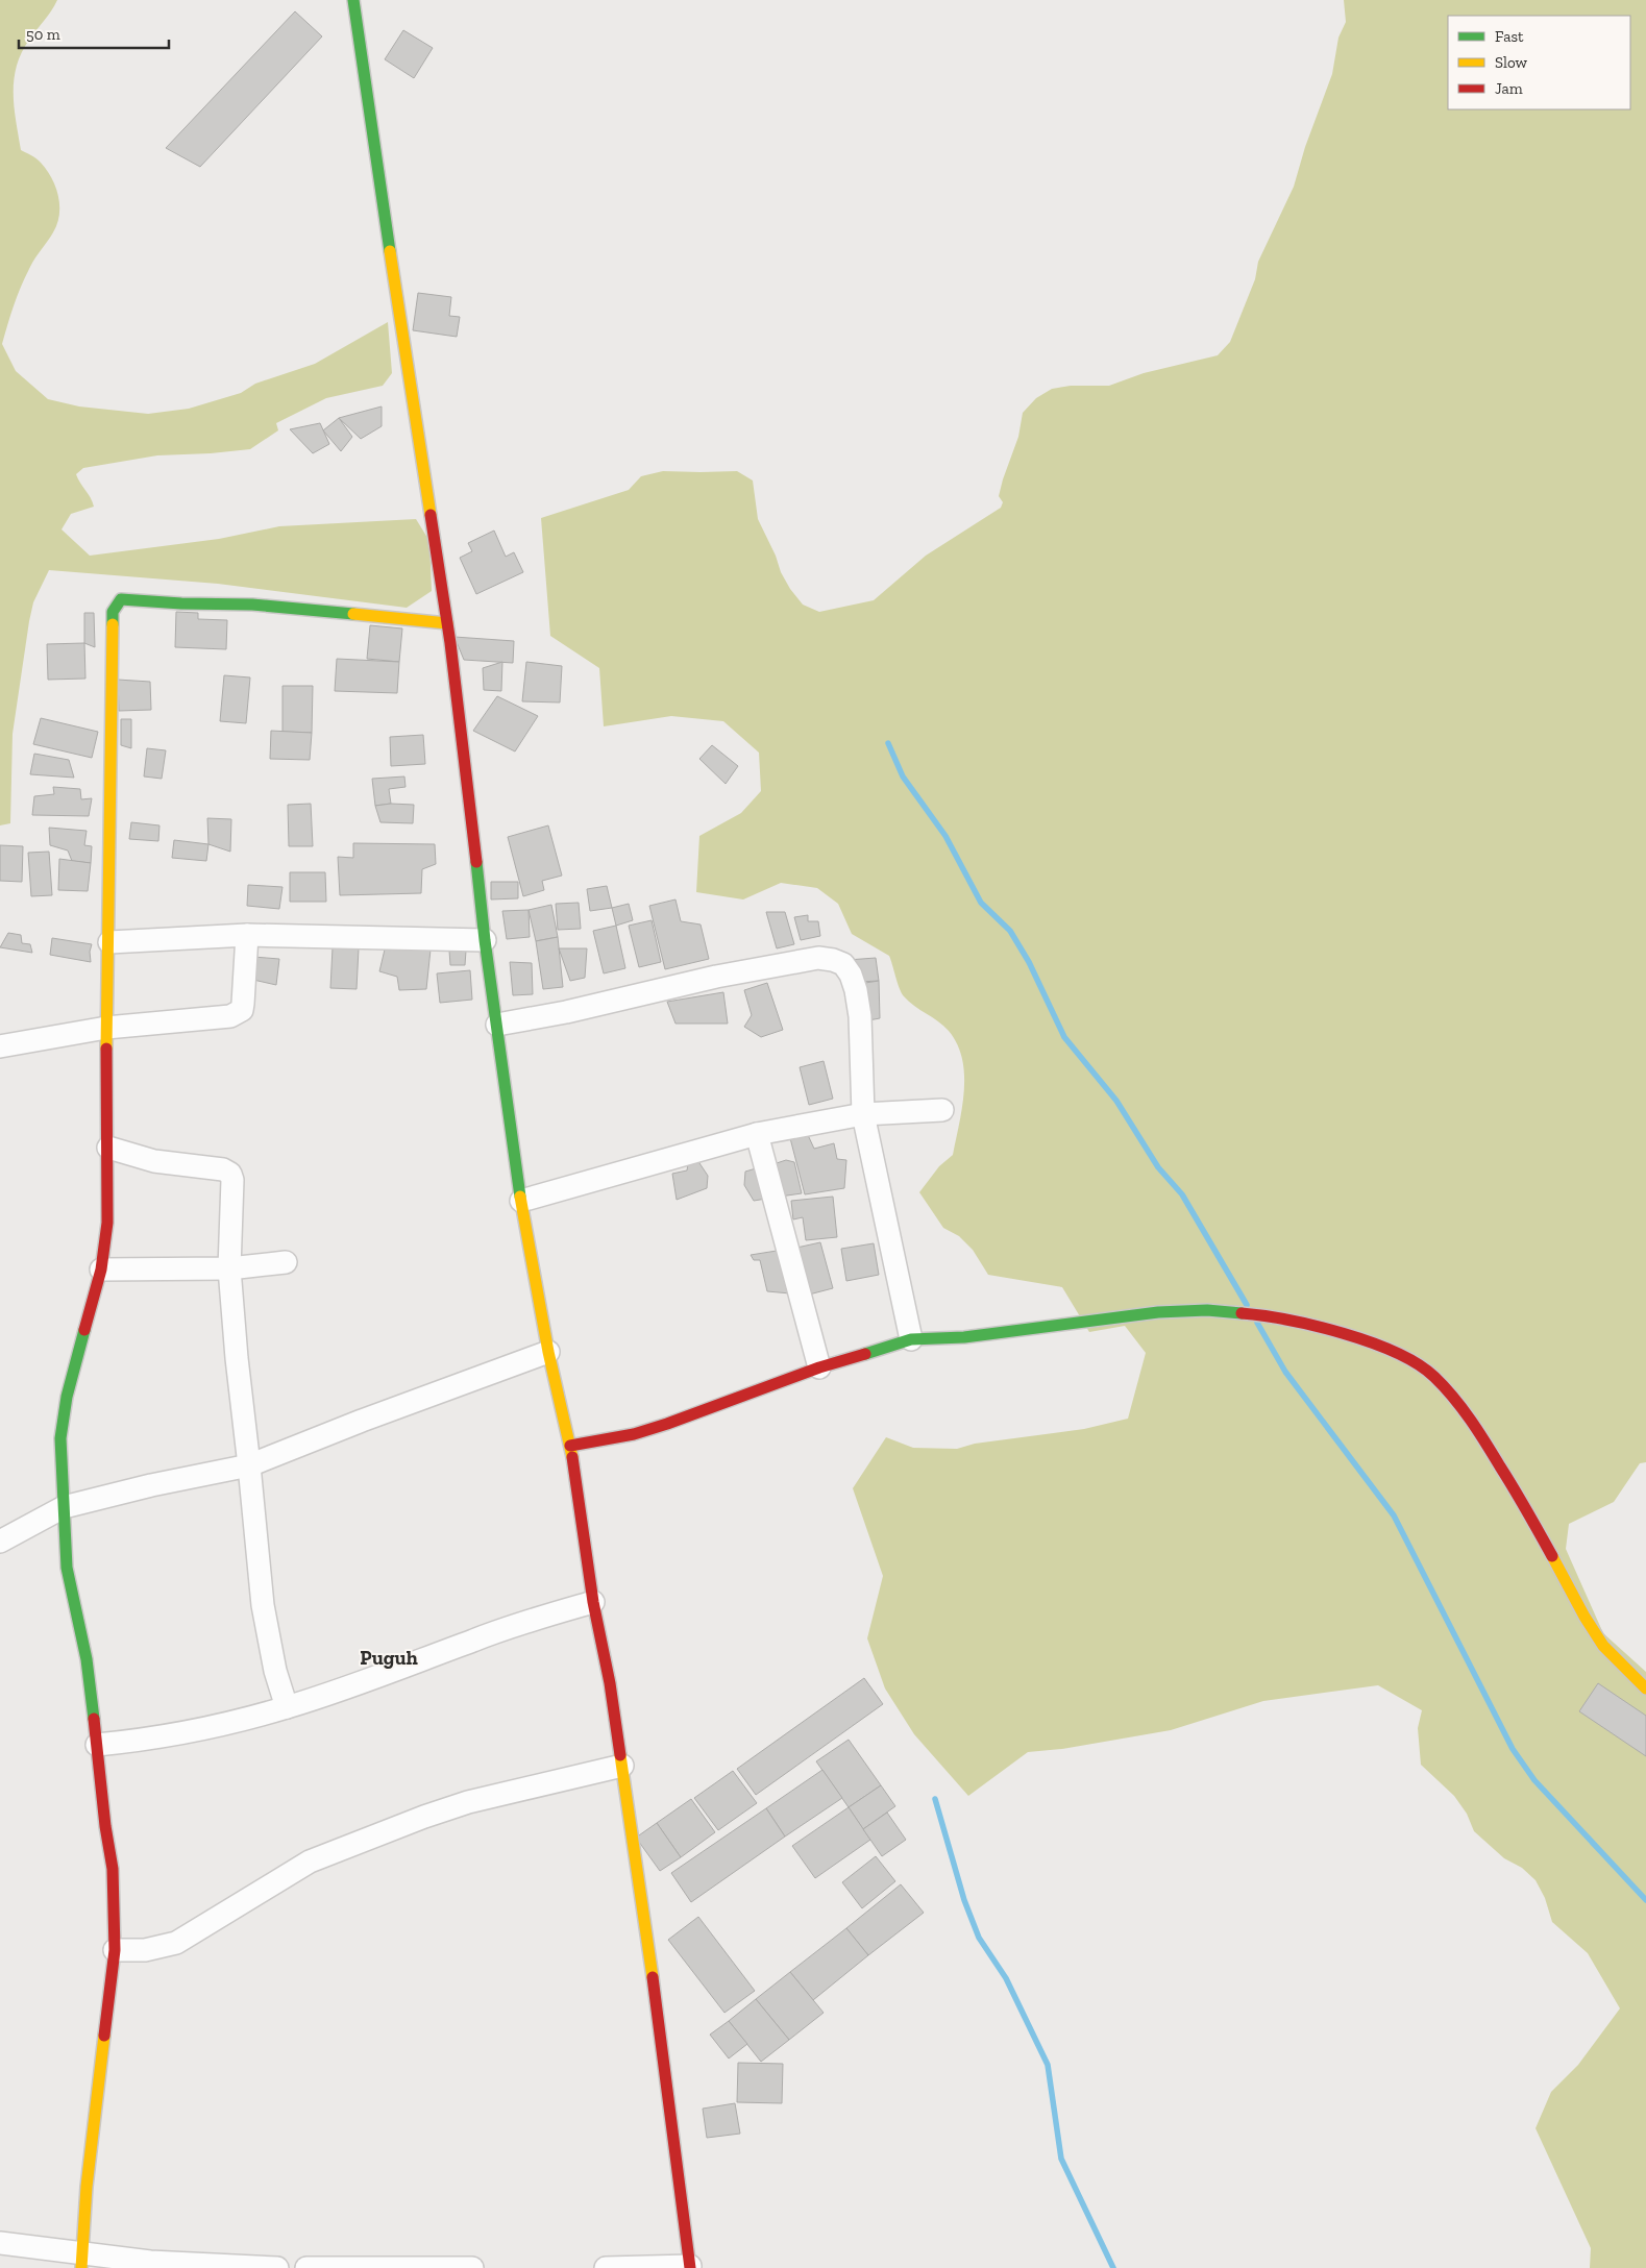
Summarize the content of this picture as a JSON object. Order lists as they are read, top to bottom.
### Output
{
  "districts": ["Puguh"],
  "legend": ["Fast", "Slow", "Jam"],
  "scale_bar": "50 m"
}
